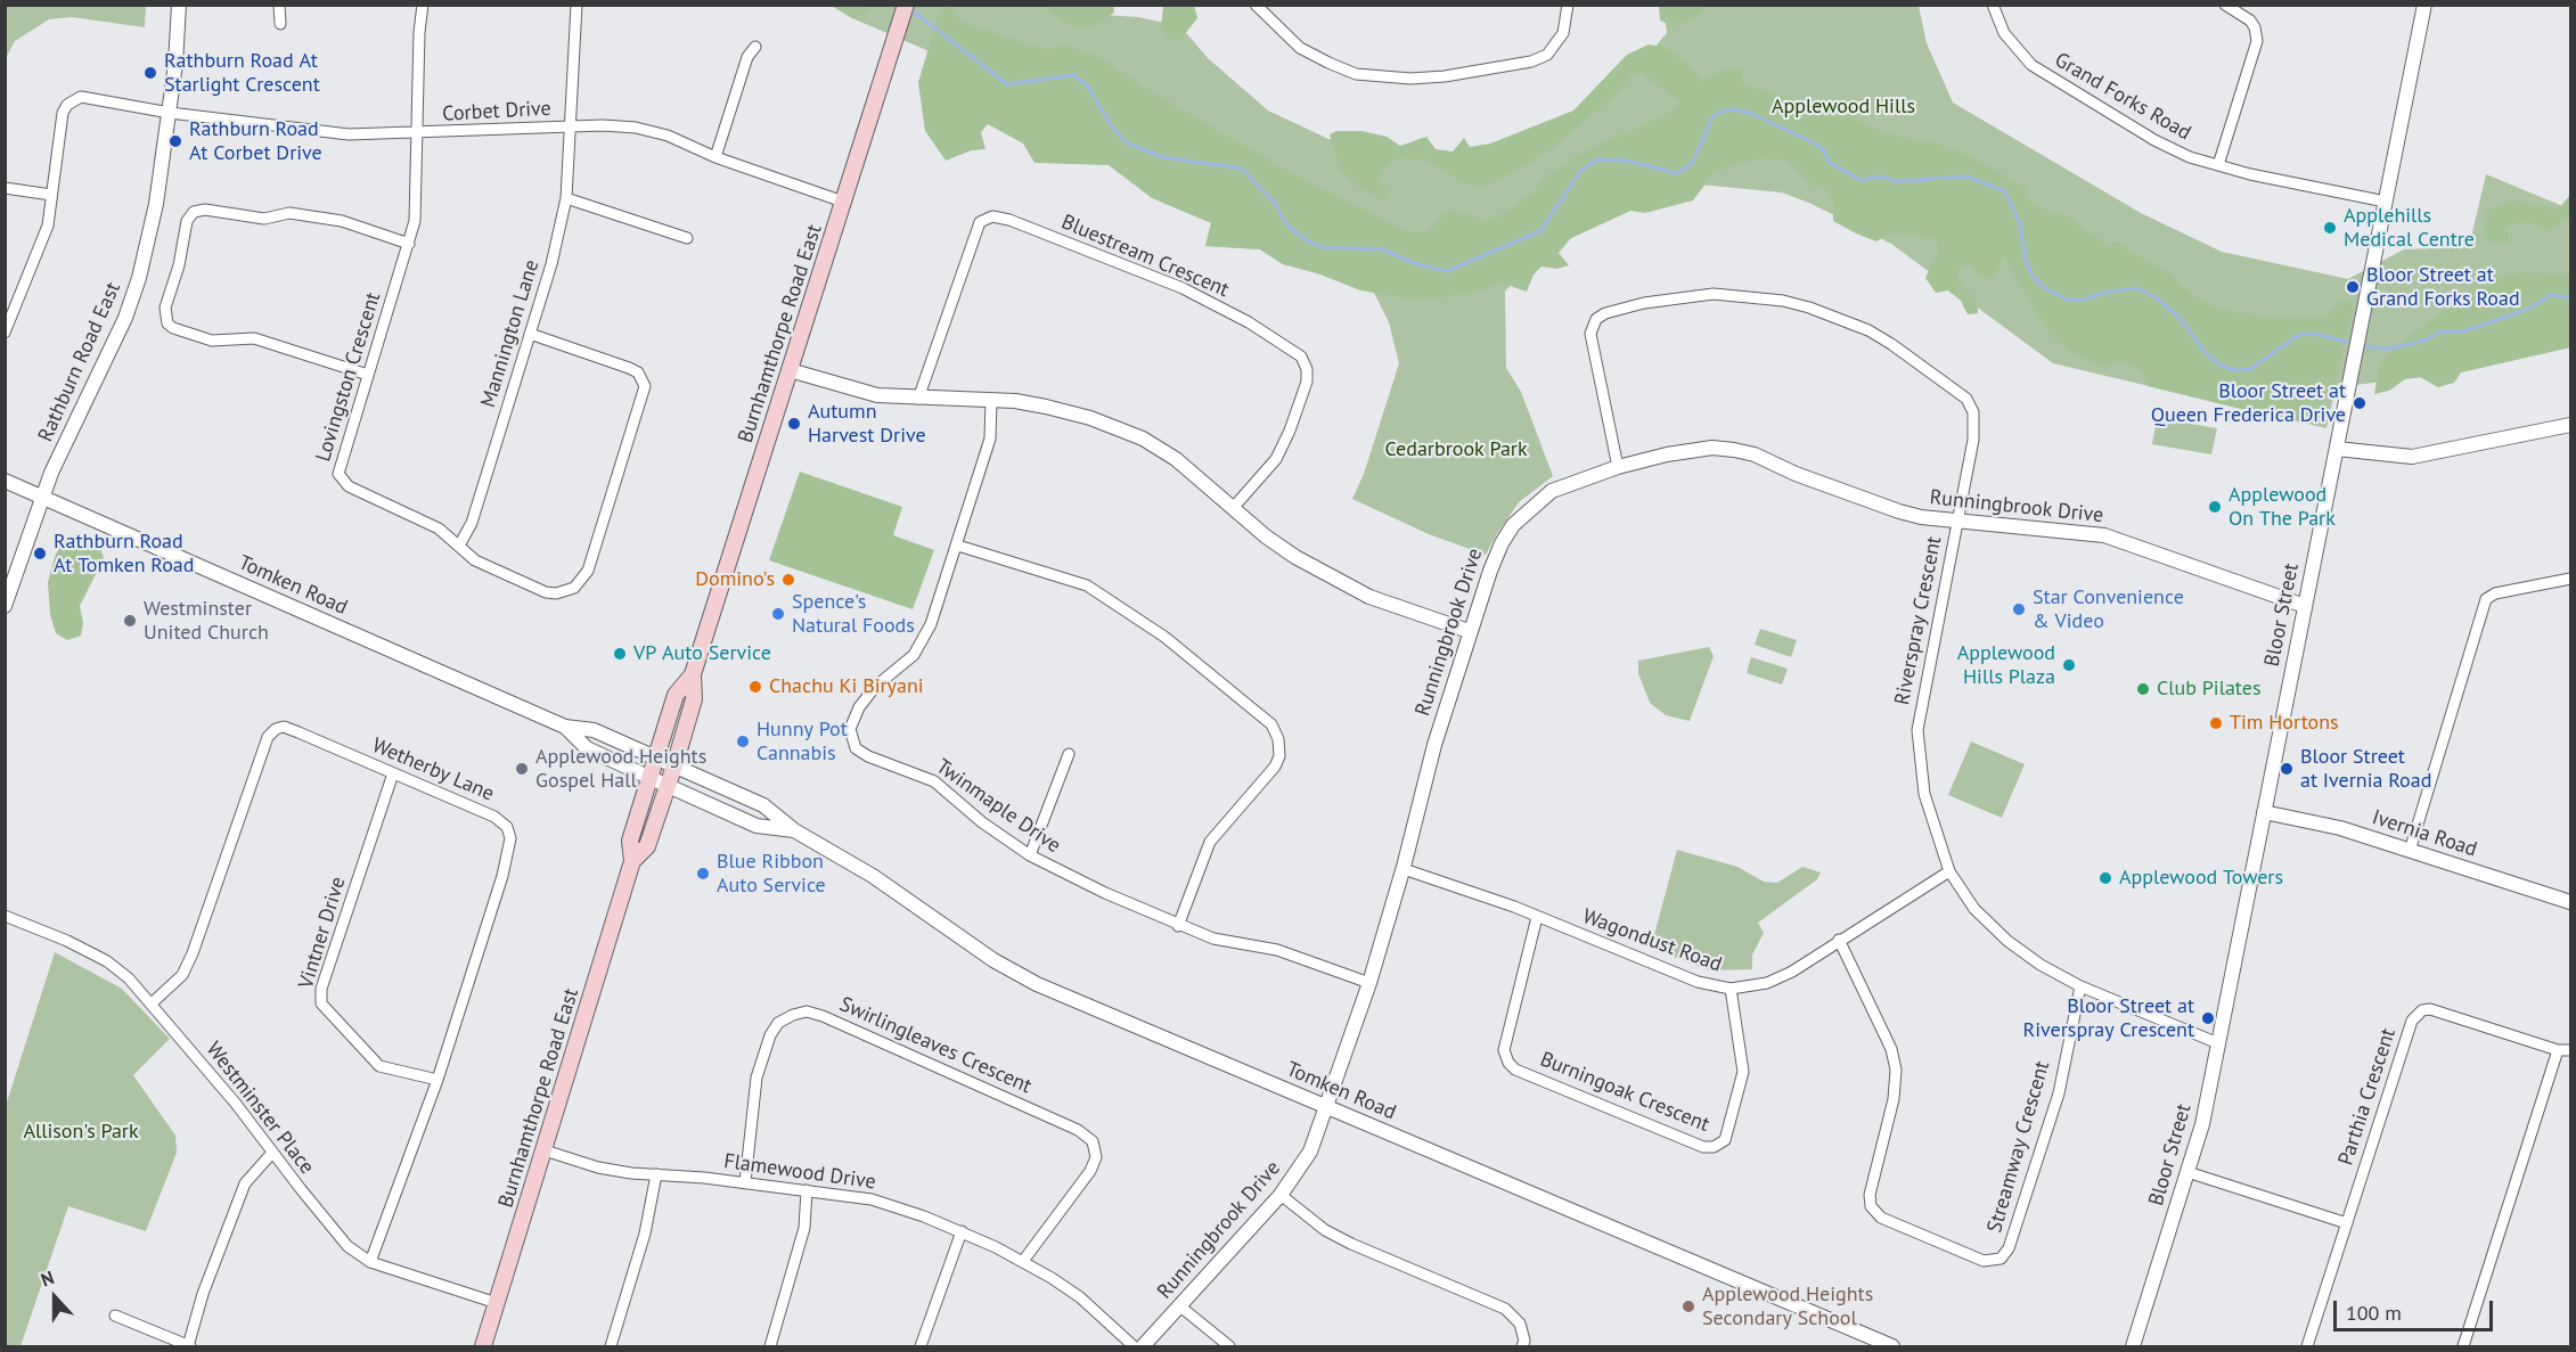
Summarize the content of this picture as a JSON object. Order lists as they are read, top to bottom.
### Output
{
  "streets": {
    "main road": ["Burnhamthorpe Road East"],
    "street": [
      "Grand Forks Road",
      "Corbet Drive",
      "Bluestream Crescent",
      "Mannington Lane",
      "Rathburn Road East",
      "Lovingston Crescent",
      "Runningbrook Drive",
      "Tomken Road",
      "Bloor Street",
      "Riverspray Crescent",
      "Wetherby Lane",
      "Twinmaple Drive",
      "Ivernia Road",
      "Vintner Drive",
      "Wagondust Road",
      "Swirlingleaves Crescent",
      "Burningoak Crescent",
      "Parthia Crescent",
      "Westminster Place",
      "Streamway Crescent",
      "Flamewood Drive"
    ]
  },
  "crossings": [
    ["Grand Forks Road", "Bloor Street"],
    ["Corbet Drive", "Mannington Lane"],
    ["Corbet Drive", "Burnhamthorpe Road East"],
    ["Corbet Drive", "Rathburn Road East"],
    ["Corbet Drive", "Lovingston Crescent"],
    ["Mannington Lane", "Lovingston Crescent"],
    ["Burnhamthorpe Road East", "Tomken Road"],
    ["Burnhamthorpe Road East", "Westminster Place"],
    ["Burnhamthorpe Road East", "Flamewood Drive"],
    ["Rathburn Road East", "Tomken Road"],
    ["Runningbrook Drive", "Tomken Road"],
    ["Runningbrook Drive", "Bloor Street"],
    ["Runningbrook Drive", "Riverspray Crescent"],
    ["Runningbrook Drive", "Twinmaple Drive"],
    ["Runningbrook Drive", "Wagondust Road"],
    ["Bloor Street", "Riverspray Crescent"],
    ["Bloor Street", "Ivernia Road"],
    ["Riverspray Crescent", "Wagondust Road"],
    ["Riverspray Crescent", "Streamway Crescent"],
    ["Wetherby Lane", "Vintner Drive"],
    ["Wetherby Lane", "Westminster Place"],
    ["Wagondust Road", "Burningoak Crescent"],
    ["Wagondust Road", "Streamway Crescent"],
    ["Swirlingleaves Crescent", "Flamewood Drive"]
  ],
  "parks": ["Applewood Hills", "Cedarbrook Park", "Allison's Park"],
  "places": [
    "Rathburn Road At Starlight Crescent",
    "Rathburn Road At Corbet Drive",
    "Applehills Medical Centre",
    "Bloor Street at Grand Forks Road",
    "Bloor Street at Queen Frederica Drive",
    "Autumn Harvest Drive",
    "Applewood On The Park",
    "Rathburn Road At Tomken Road",
    "Domino's",
    "Star Convenience & Video",
    "Spence's Natural Foods",
    "Westminster United Church",
    "VP Auto Service",
    "Applewood Hills Plaza",
    "Chachu Ki Biryani",
    "Club Pilates",
    "Tim Hortons",
    "Hunny Pot Cannabis",
    "Applewood Heights Gospel Hall",
    "Bloor Street at Ivernia Road",
    "Blue Ribbon Auto Service",
    "Applewood Towers",
    "Bloor Street at Riverspray Crescent",
    "Applewood Heights Secondary School"
  ],
  "scale_bar": "100 m",
  "north": "top"
}
